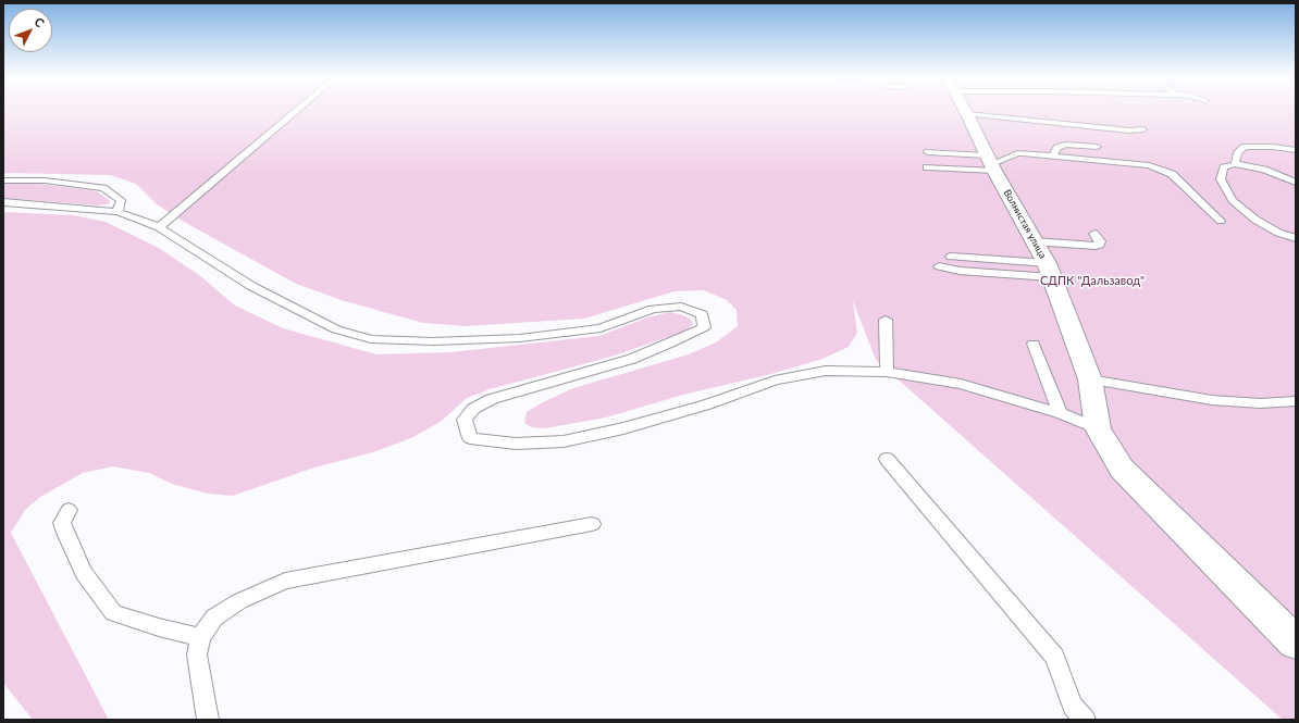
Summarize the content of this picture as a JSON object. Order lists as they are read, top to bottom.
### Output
{
  "streets": {
    "street": ["Волнистая улица"]
  },
  "parks": ["СДПК \"Дальзавод\""],
  "north": "top right"
}
